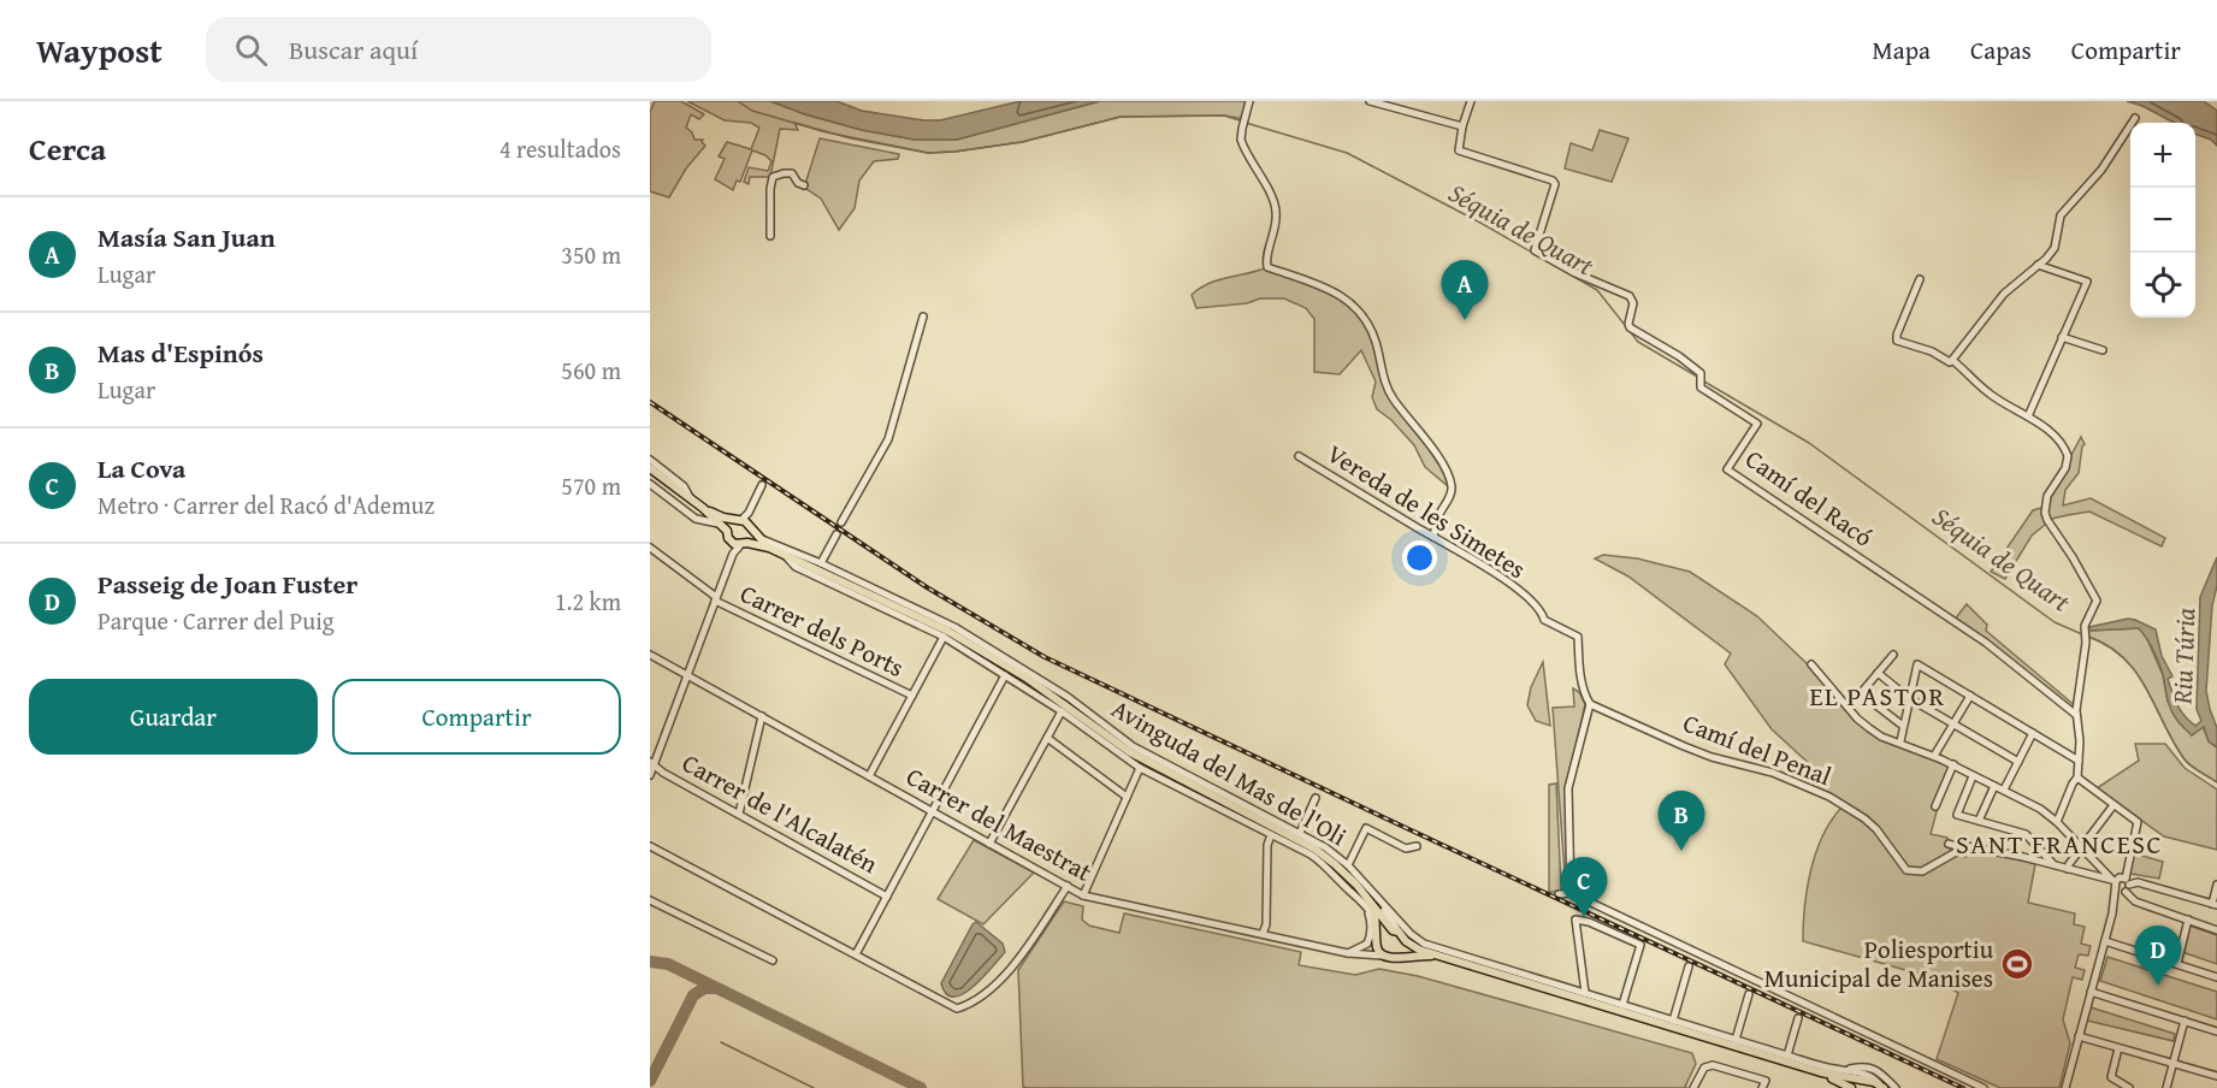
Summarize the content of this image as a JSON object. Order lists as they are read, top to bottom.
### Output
{
  "streets": {
    "street": [
      "Camí del Racó",
      "Vereda de les Simetes",
      "Carrer dels Ports",
      "Camí del Penal",
      "Avinguda del Mas de l'Oli",
      "Carrer de l'Alcalatén",
      "Carrer del Maestrat"
    ]
  },
  "crossings": [
    ["Vereda de les Simetes", "Camí del Penal"]
  ],
  "districts": ["EL PASTOR", "SANT FRANCESC"],
  "water": ["Séquia de Quart", "Riu Túria"],
  "places": {
    "sports": ["Poliesportiu Municipal de Manises"]
  },
  "page": {
    "header": "Waypost",
    "search": "Buscar aquí",
    "nav": ["Mapa", "Capas", "Compartir"],
    "heading": ["Cerca", "4 resultados"],
    "map_buttons": ["+", "−"],
    "list": [
      {
        "mark": "A",
        "name": "Masía San Juan",
        "note": "Lugar",
        "value": "350 m"
      },
      {
        "mark": "B",
        "name": "Mas d'Espinós",
        "note": "Lugar",
        "value": "560 m"
      },
      {
        "mark": "C",
        "name": "La Cova",
        "note": "Metro · Carrer del Racó d'Ademuz",
        "value": "570 m"
      },
      {
        "mark": "D",
        "name": "Passeig de Joan Fuster",
        "note": "Parque · Carrer del Puig",
        "value": "1.2 km"
      }
    ],
    "pins": [
      "A",
      "B",
      "C",
      "D"
    ],
    "buttons": ["Guardar", "Compartir"]
  }
}
